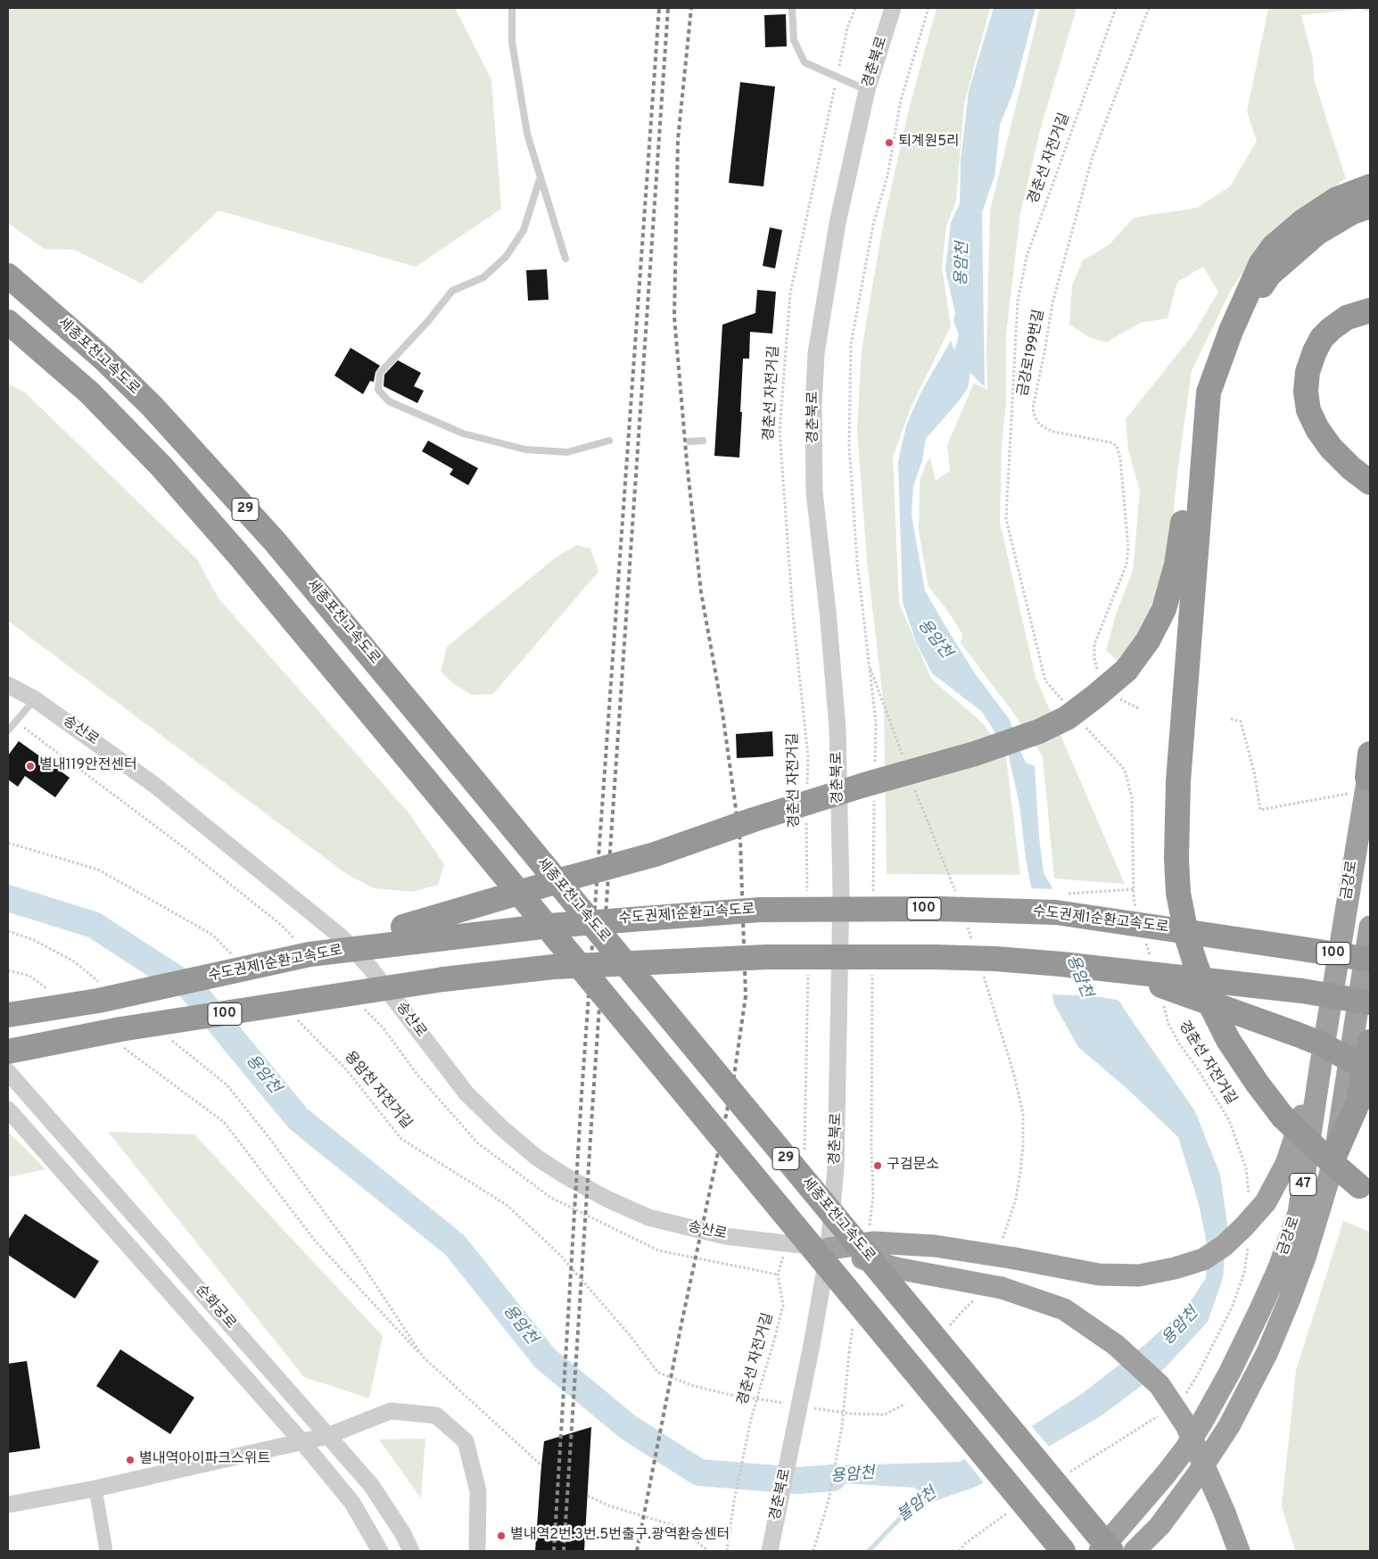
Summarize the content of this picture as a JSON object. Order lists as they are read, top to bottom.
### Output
{
  "streets": {
    "highway": [
      "세종포천고속도로",
      "29",
      "금강로",
      "100",
      "수도권제1순환고속도로",
      "47"
    ],
    "street": ["경춘북로", "송산로", "순화궁로"],
    "path": ["경춘선 자전거길", "금강로199번길", "용암천 자전거길"]
  },
  "crossings": [
    ["경춘북로", "송산로"],
    ["경춘선 자전거길", "송산로"]
  ],
  "water": ["용암천", "불암천"],
  "places": [
    "퇴계원5리",
    "별내119안전센터",
    "구검문소",
    "별내역아이파크스위트",
    "별내역2번.3번.5번출구.광역환승센터"
  ]
}
